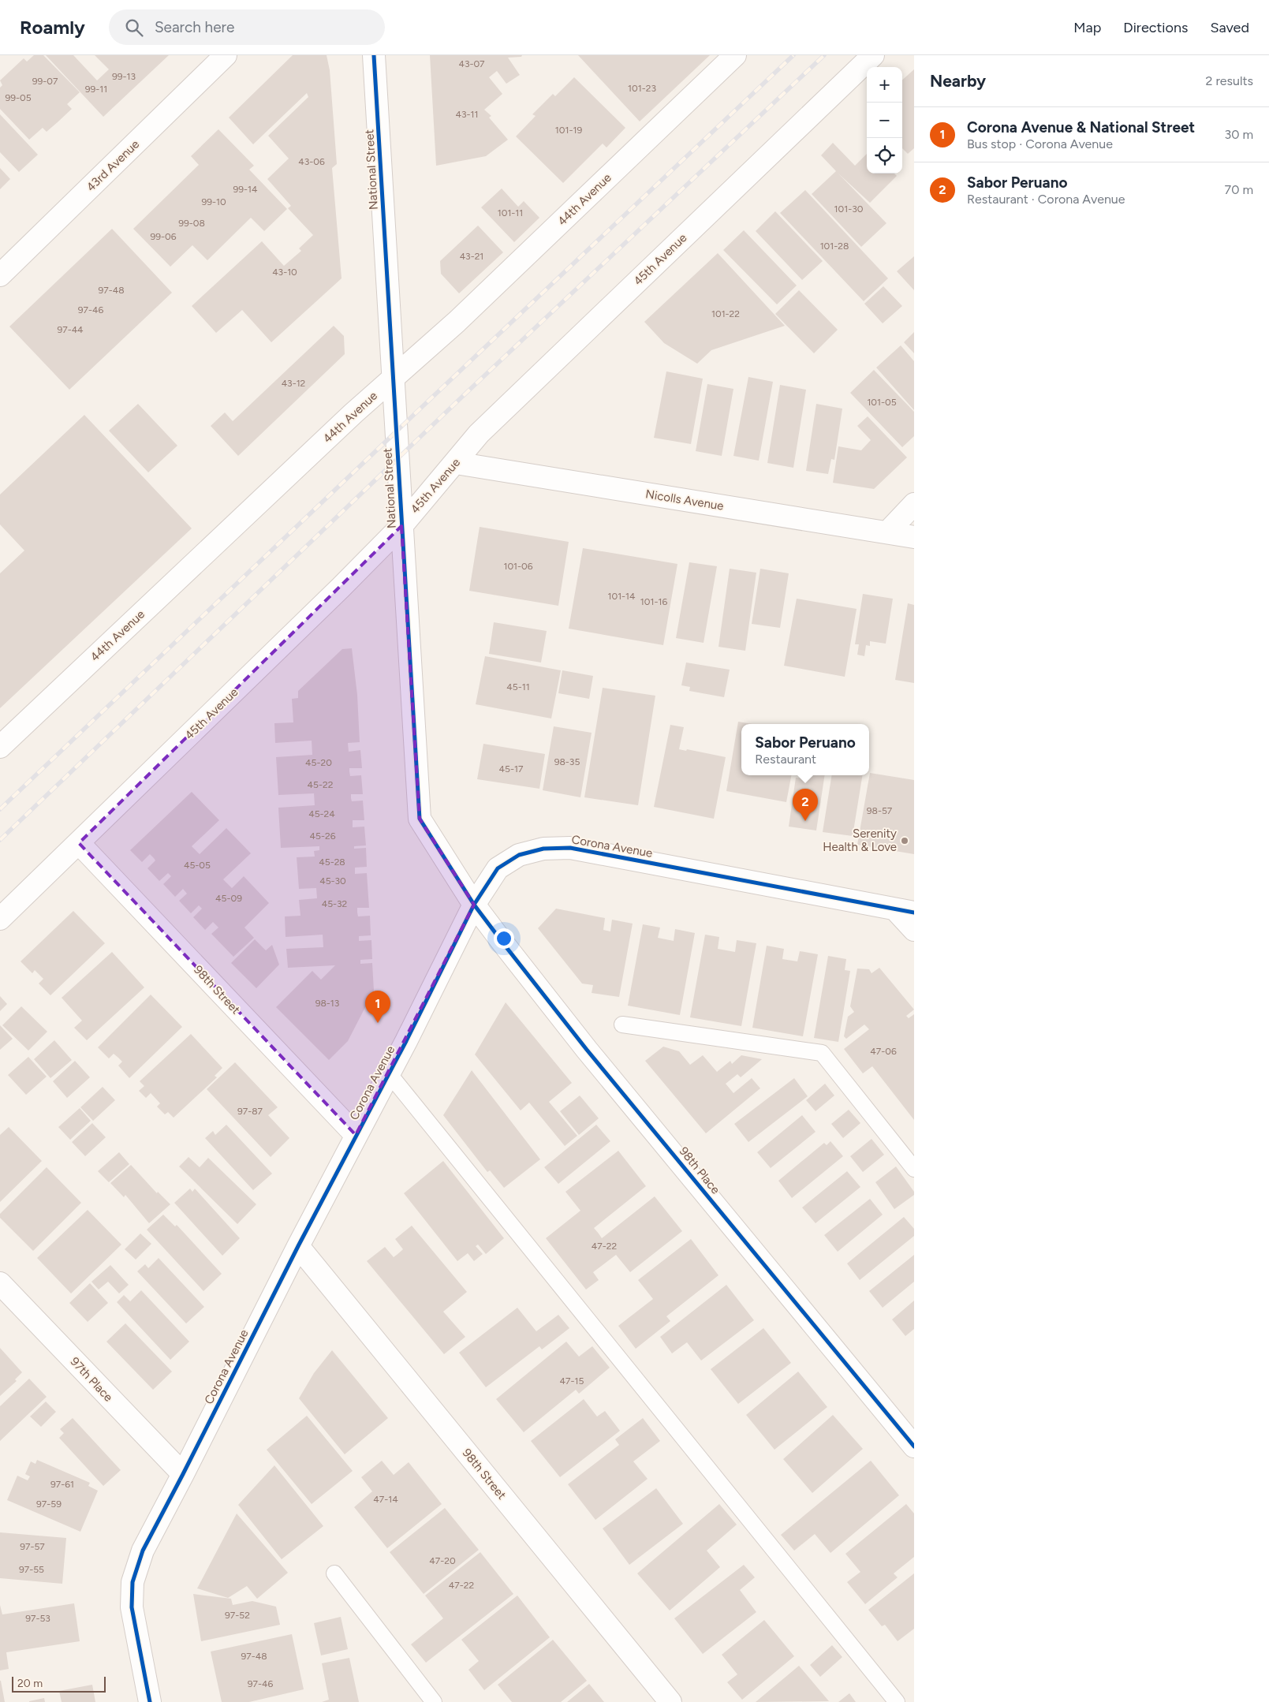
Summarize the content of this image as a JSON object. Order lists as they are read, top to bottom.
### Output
{
  "streets": {
    "street": [
      "43rd Avenue",
      "National Street",
      "44th Avenue",
      "45th Avenue",
      "Nicolls Avenue",
      "Corona Avenue",
      "98th Street",
      "98th Place",
      "97th Place"
    ]
  },
  "crossings": [
    ["National Street", "44th Avenue"],
    ["National Street", "45th Avenue"],
    ["National Street", "Corona Avenue"],
    ["National Street", "98th Place"],
    ["45th Avenue", "Nicolls Avenue"],
    ["45th Avenue", "98th Street"],
    ["Corona Avenue", "98th Street"],
    ["Corona Avenue", "98th Place"],
    ["Corona Avenue", "97th Place"]
  ],
  "places": ["Serenity Health & Love"],
  "house_numbers": [
    "43-07",
    "99-13",
    "99-07",
    "101-23",
    "99-11",
    "99-05",
    "43-11",
    "101-19",
    "43-06",
    "99-14",
    "99-10",
    "101-30",
    "101-11",
    "99-08",
    "99-06",
    "101-28",
    "43-21",
    "43-10",
    "97-48",
    "97-46",
    "101-22",
    "97-44",
    "43-12",
    "101-05",
    "101-06",
    "101-14",
    "101-16",
    "45-11",
    "98-35",
    "45-20",
    "45-17",
    "45-22",
    "98-57",
    "45-24",
    "45-26",
    "45-28",
    "45-05",
    "45-30",
    "45-09",
    "45-32",
    "98-13",
    "47-06",
    "97-87",
    "47-22",
    "47-15",
    "97-61",
    "47-14",
    "97-59",
    "97-57",
    "47-20",
    "97-55",
    "47-22",
    "97-52",
    "97-53",
    "97-48",
    "97-46"
  ],
  "scale_bar": "20 m",
  "page": {
    "header": "Roamly",
    "search": "Search here",
    "nav": ["Map", "Directions", "Saved"],
    "heading": ["Nearby", "2 results"],
    "map_buttons": ["+", "−"],
    "list": [
      {
        "mark": "1",
        "name": "Corona Avenue & National Street",
        "note": "Bus stop · Corona Avenue",
        "value": "30 m"
      },
      {
        "mark": "2",
        "name": "Sabor Peruano",
        "note": "Restaurant · Corona Avenue",
        "value": "70 m"
      }
    ],
    "popup": ["Sabor Peruano", "Restaurant"],
    "pins": ["2", "1"],
    "scale": "20 m"
  }
}
